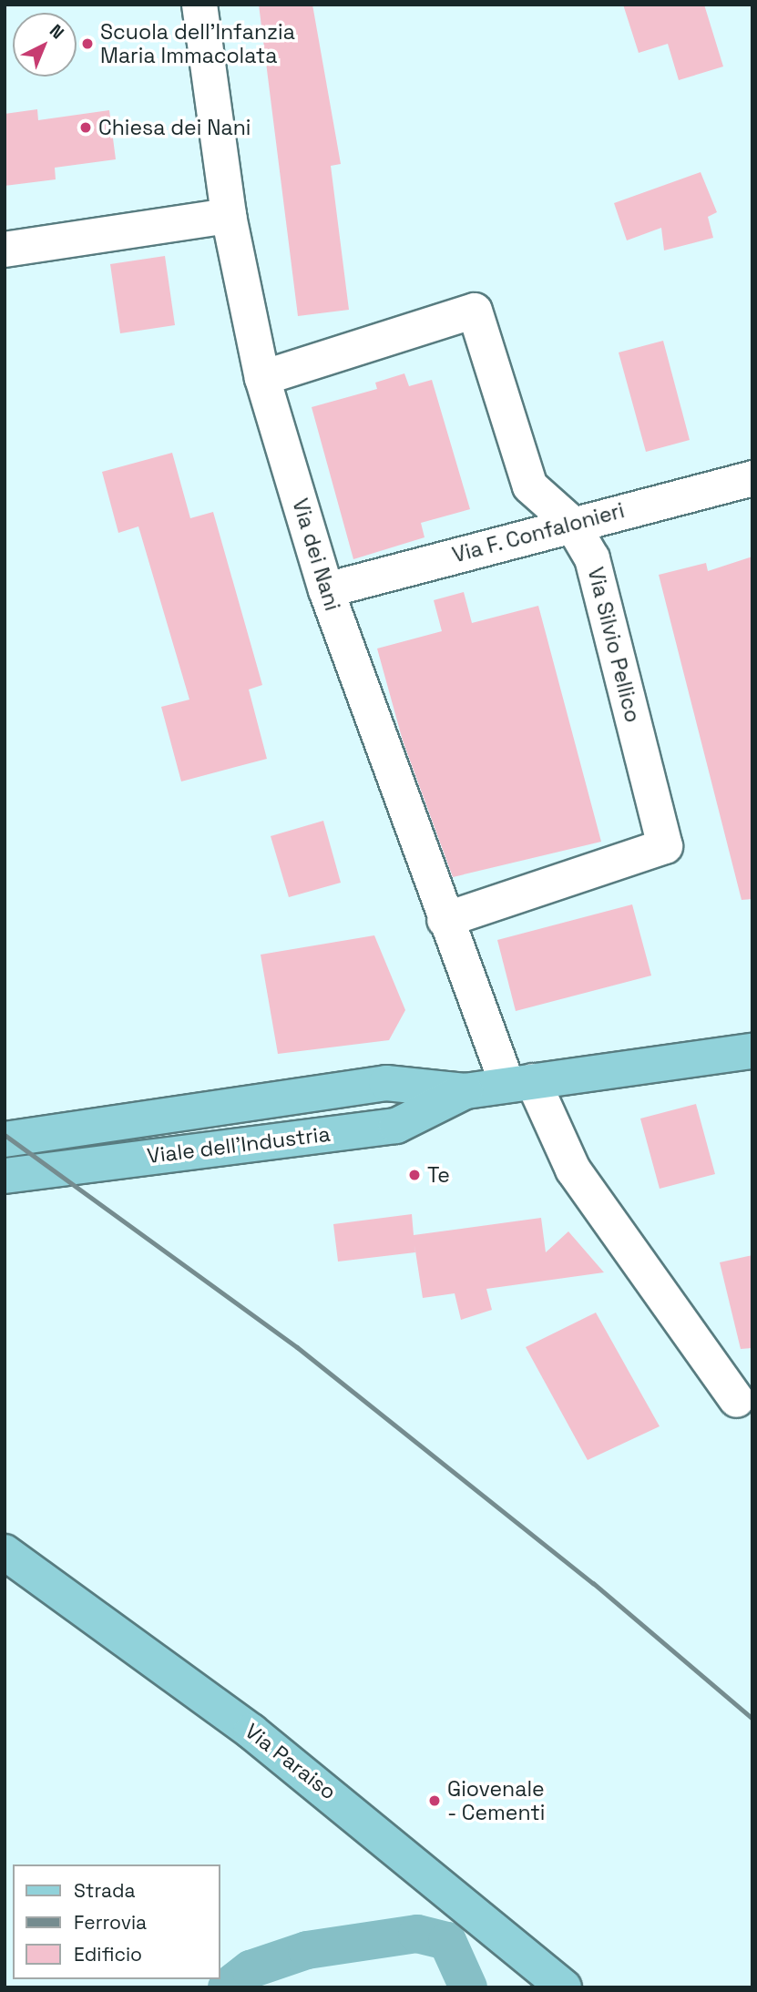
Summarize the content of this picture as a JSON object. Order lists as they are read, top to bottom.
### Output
{
  "streets": {
    "main road": ["Viale dell'Industria", "Via Paraiso"],
    "street": ["Via F. Confalonieri", "Via dei Nani", "Via Silvio Pellico"]
  },
  "crossings": [
    ["Via F. Confalonieri", "Via dei Nani"],
    ["Via F. Confalonieri", "Via Silvio Pellico"],
    ["Via dei Nani", "Via Silvio Pellico"],
    ["Via dei Nani", "Viale dell'Industria"]
  ],
  "places": [
    "Scuola dell'Infanzia Maria Immacolata",
    "Chiesa dei Nani",
    "Te",
    "Giovenale - Cementi"
  ],
  "legend": ["Strada", "Ferrovia", "Edificio"],
  "north": "top right"
}
